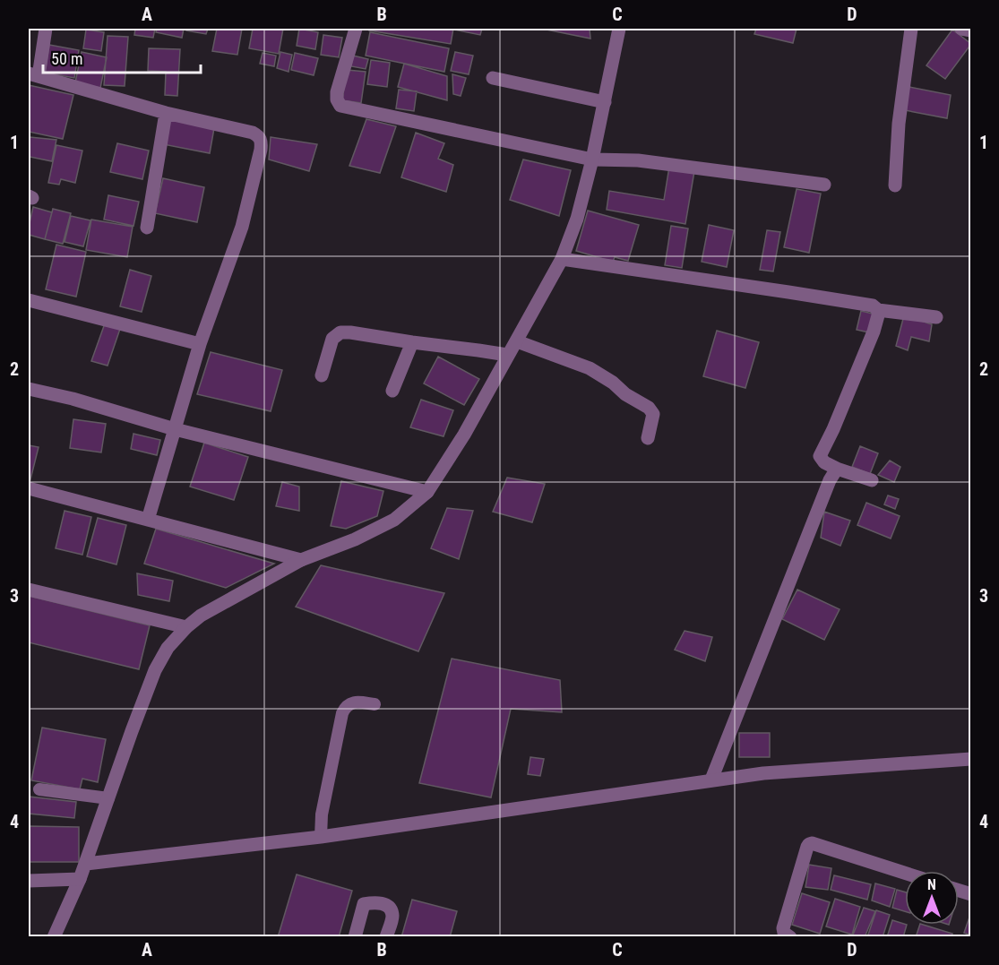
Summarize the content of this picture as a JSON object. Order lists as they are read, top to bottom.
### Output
{
  "scale_bar": "50 m",
  "north": "top",
  "grid": {
    "columns": [
      "A",
      "B",
      "C",
      "D"
    ],
    "rows": [
      "1",
      "2",
      "3",
      "4"
    ]
  }
}
